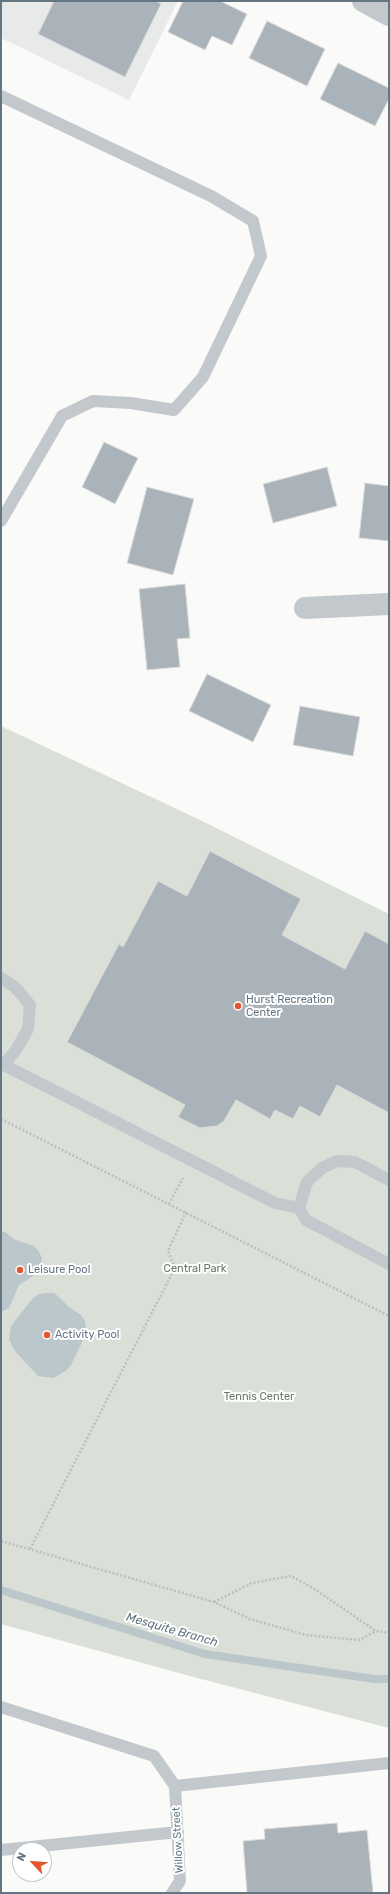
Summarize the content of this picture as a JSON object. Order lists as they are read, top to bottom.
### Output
{
  "streets": {
    "lane": ["Willow Street"]
  },
  "water": ["Mesquite Branch"],
  "parks": ["Central Park", "Tennis Center"],
  "places": ["Hurst Recreation Center", "Leisure Pool", "Activity Pool"],
  "north": "top left"
}
